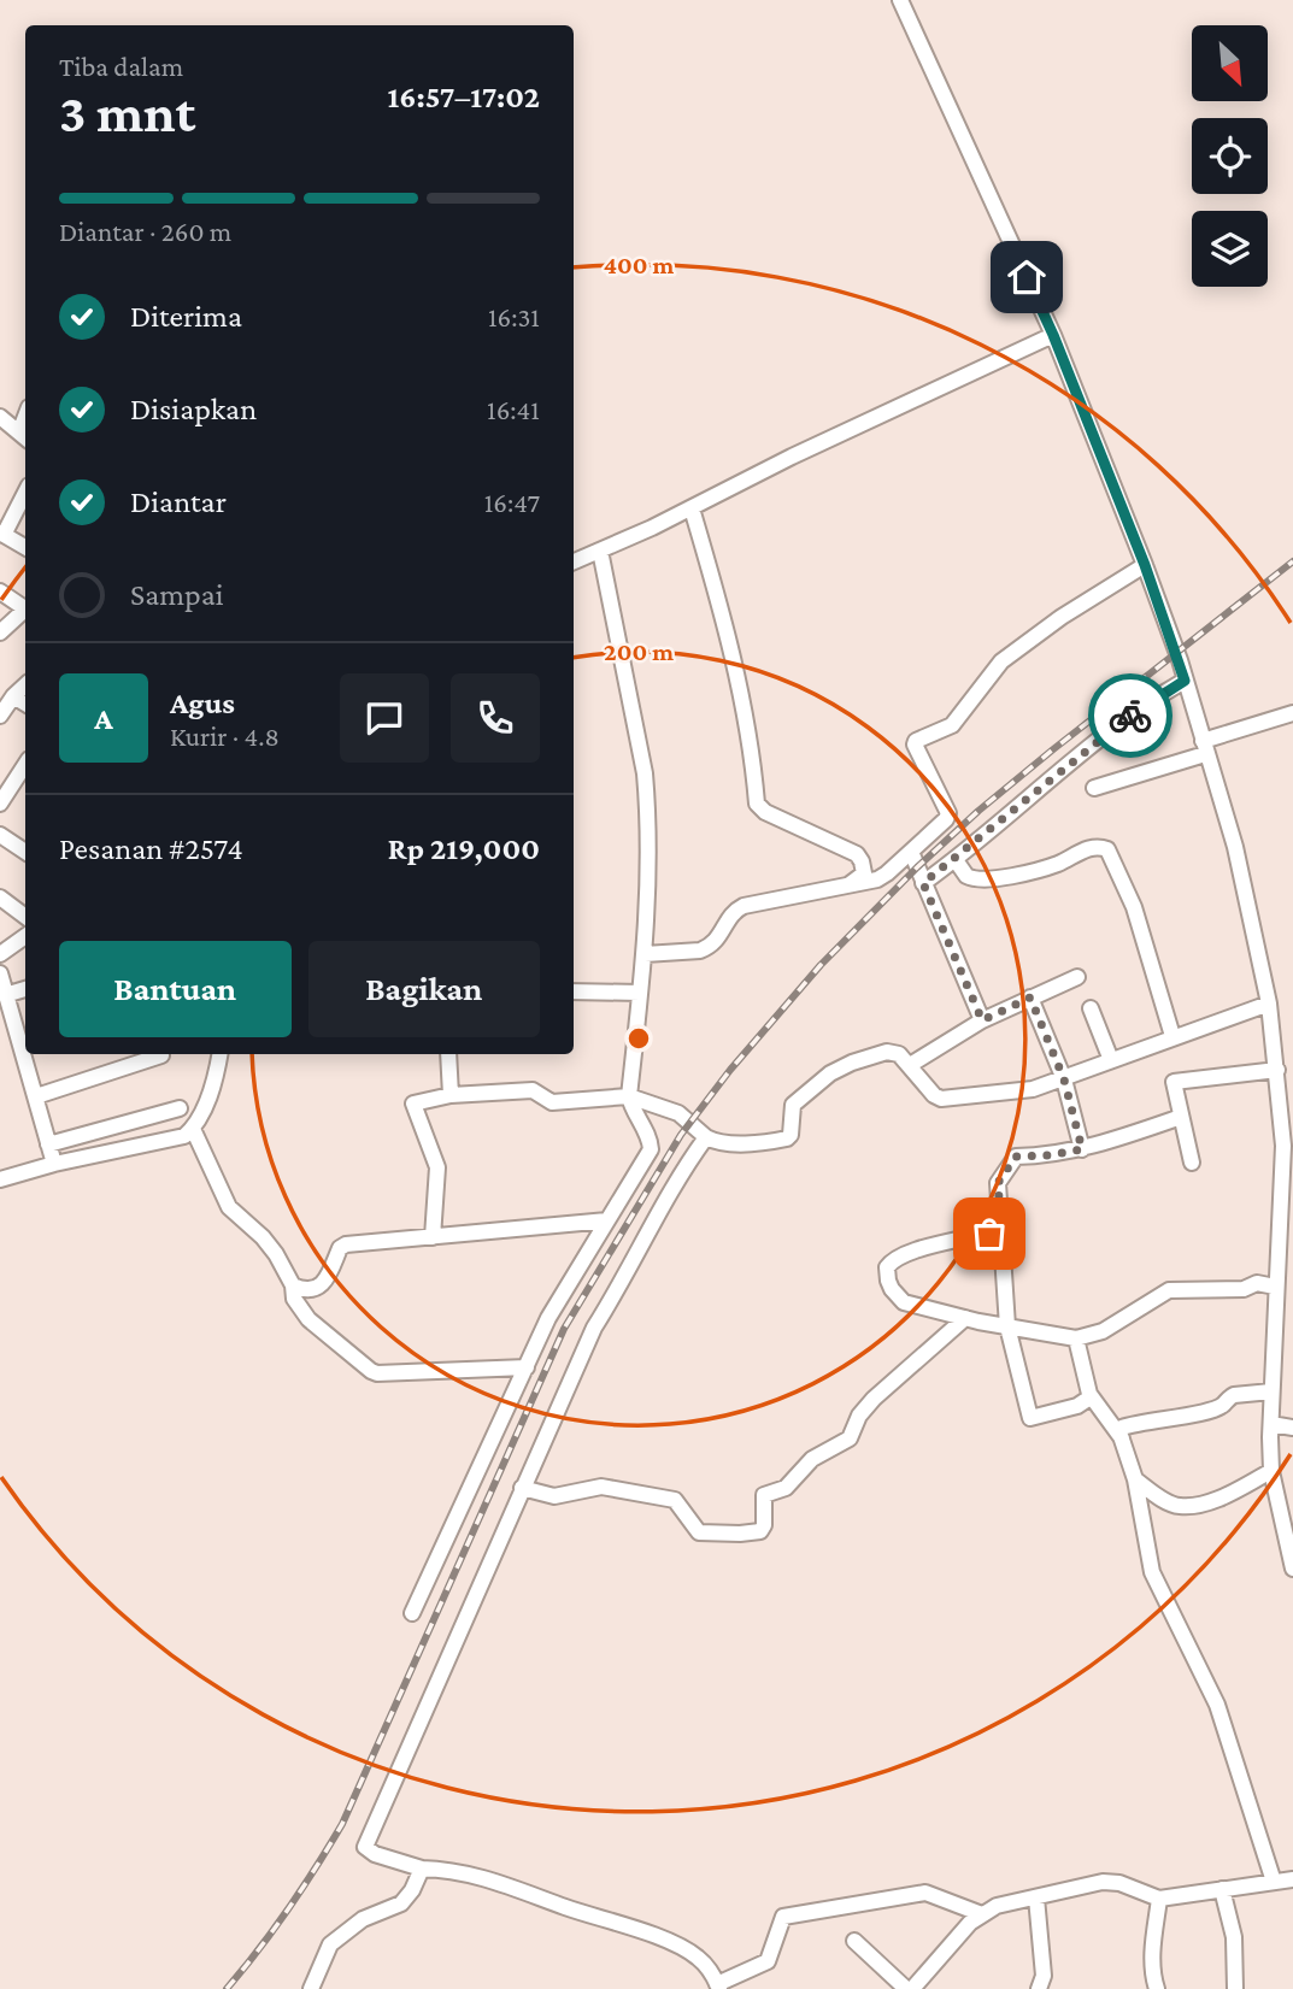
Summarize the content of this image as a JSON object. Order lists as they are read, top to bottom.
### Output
{
  "north": "bottom right",
  "page": {
    "heading": ["3 mnt", "Tiba dalam", "16:57–17:02"],
    "panel": [
      "Agus",
      "Kurir · 4.8",
      "Pesanan #2574",
      "Rp 219,000"
    ],
    "bar": "Diantar · 260 m",
    "list": [
      ["Diterima", "16:31"],
      ["Disiapkan", "16:41"],
      ["Diantar", "16:47"],
      "Sampai"
    ],
    "round": "A",
    "buttons": ["Bantuan", "Bagikan"]
  },
  "rings": ["400 m", "200 m"]
}
